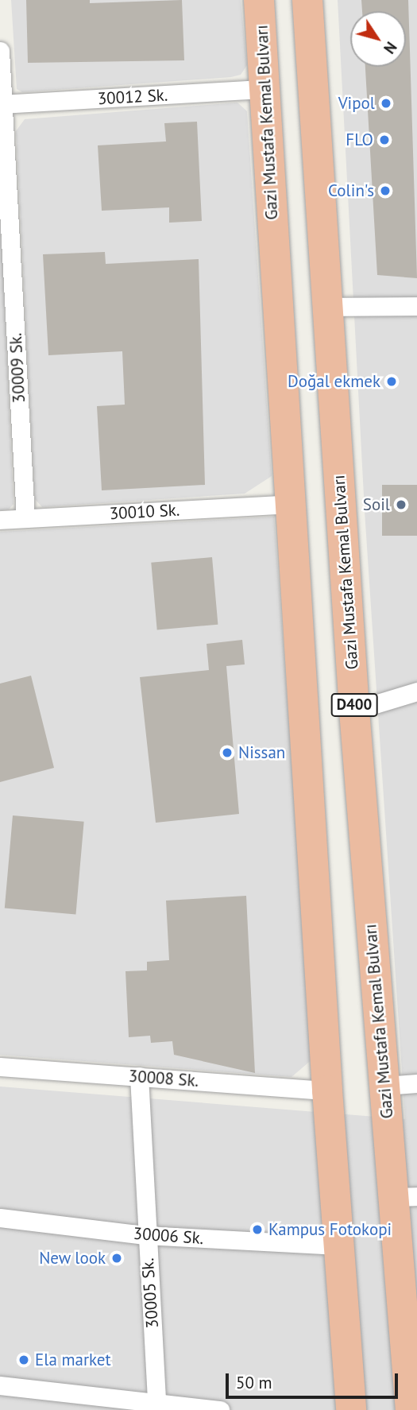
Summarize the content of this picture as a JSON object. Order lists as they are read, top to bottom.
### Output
{
  "streets": {
    "highway": ["Gazi Mustafa Kemal Bulvarı", "D400"],
    "street": [
      "30012 Sk.",
      "30009 Sk.",
      "30010 Sk.",
      "30008 Sk.",
      "30006 Sk.",
      "30005 Sk."
    ]
  },
  "crossings": [
    ["30012 Sk.", "Gazi Mustafa Kemal Bulvarı"],
    ["30012 Sk.", "30009 Sk."],
    ["Gazi Mustafa Kemal Bulvarı", "30010 Sk."],
    ["Gazi Mustafa Kemal Bulvarı", "30008 Sk."],
    ["Gazi Mustafa Kemal Bulvarı", "30006 Sk."],
    ["30009 Sk.", "30010 Sk."],
    ["30008 Sk.", "30005 Sk."],
    ["30006 Sk.", "30005 Sk."]
  ],
  "places": [
    "Vipol",
    "FLO",
    "Colin's",
    "Doğal ekmek",
    "Soil",
    "Nissan",
    "Kampus Fotokopi",
    "New look",
    "Ela market"
  ],
  "scale_bar": "50 m",
  "north": "bottom right"
}
